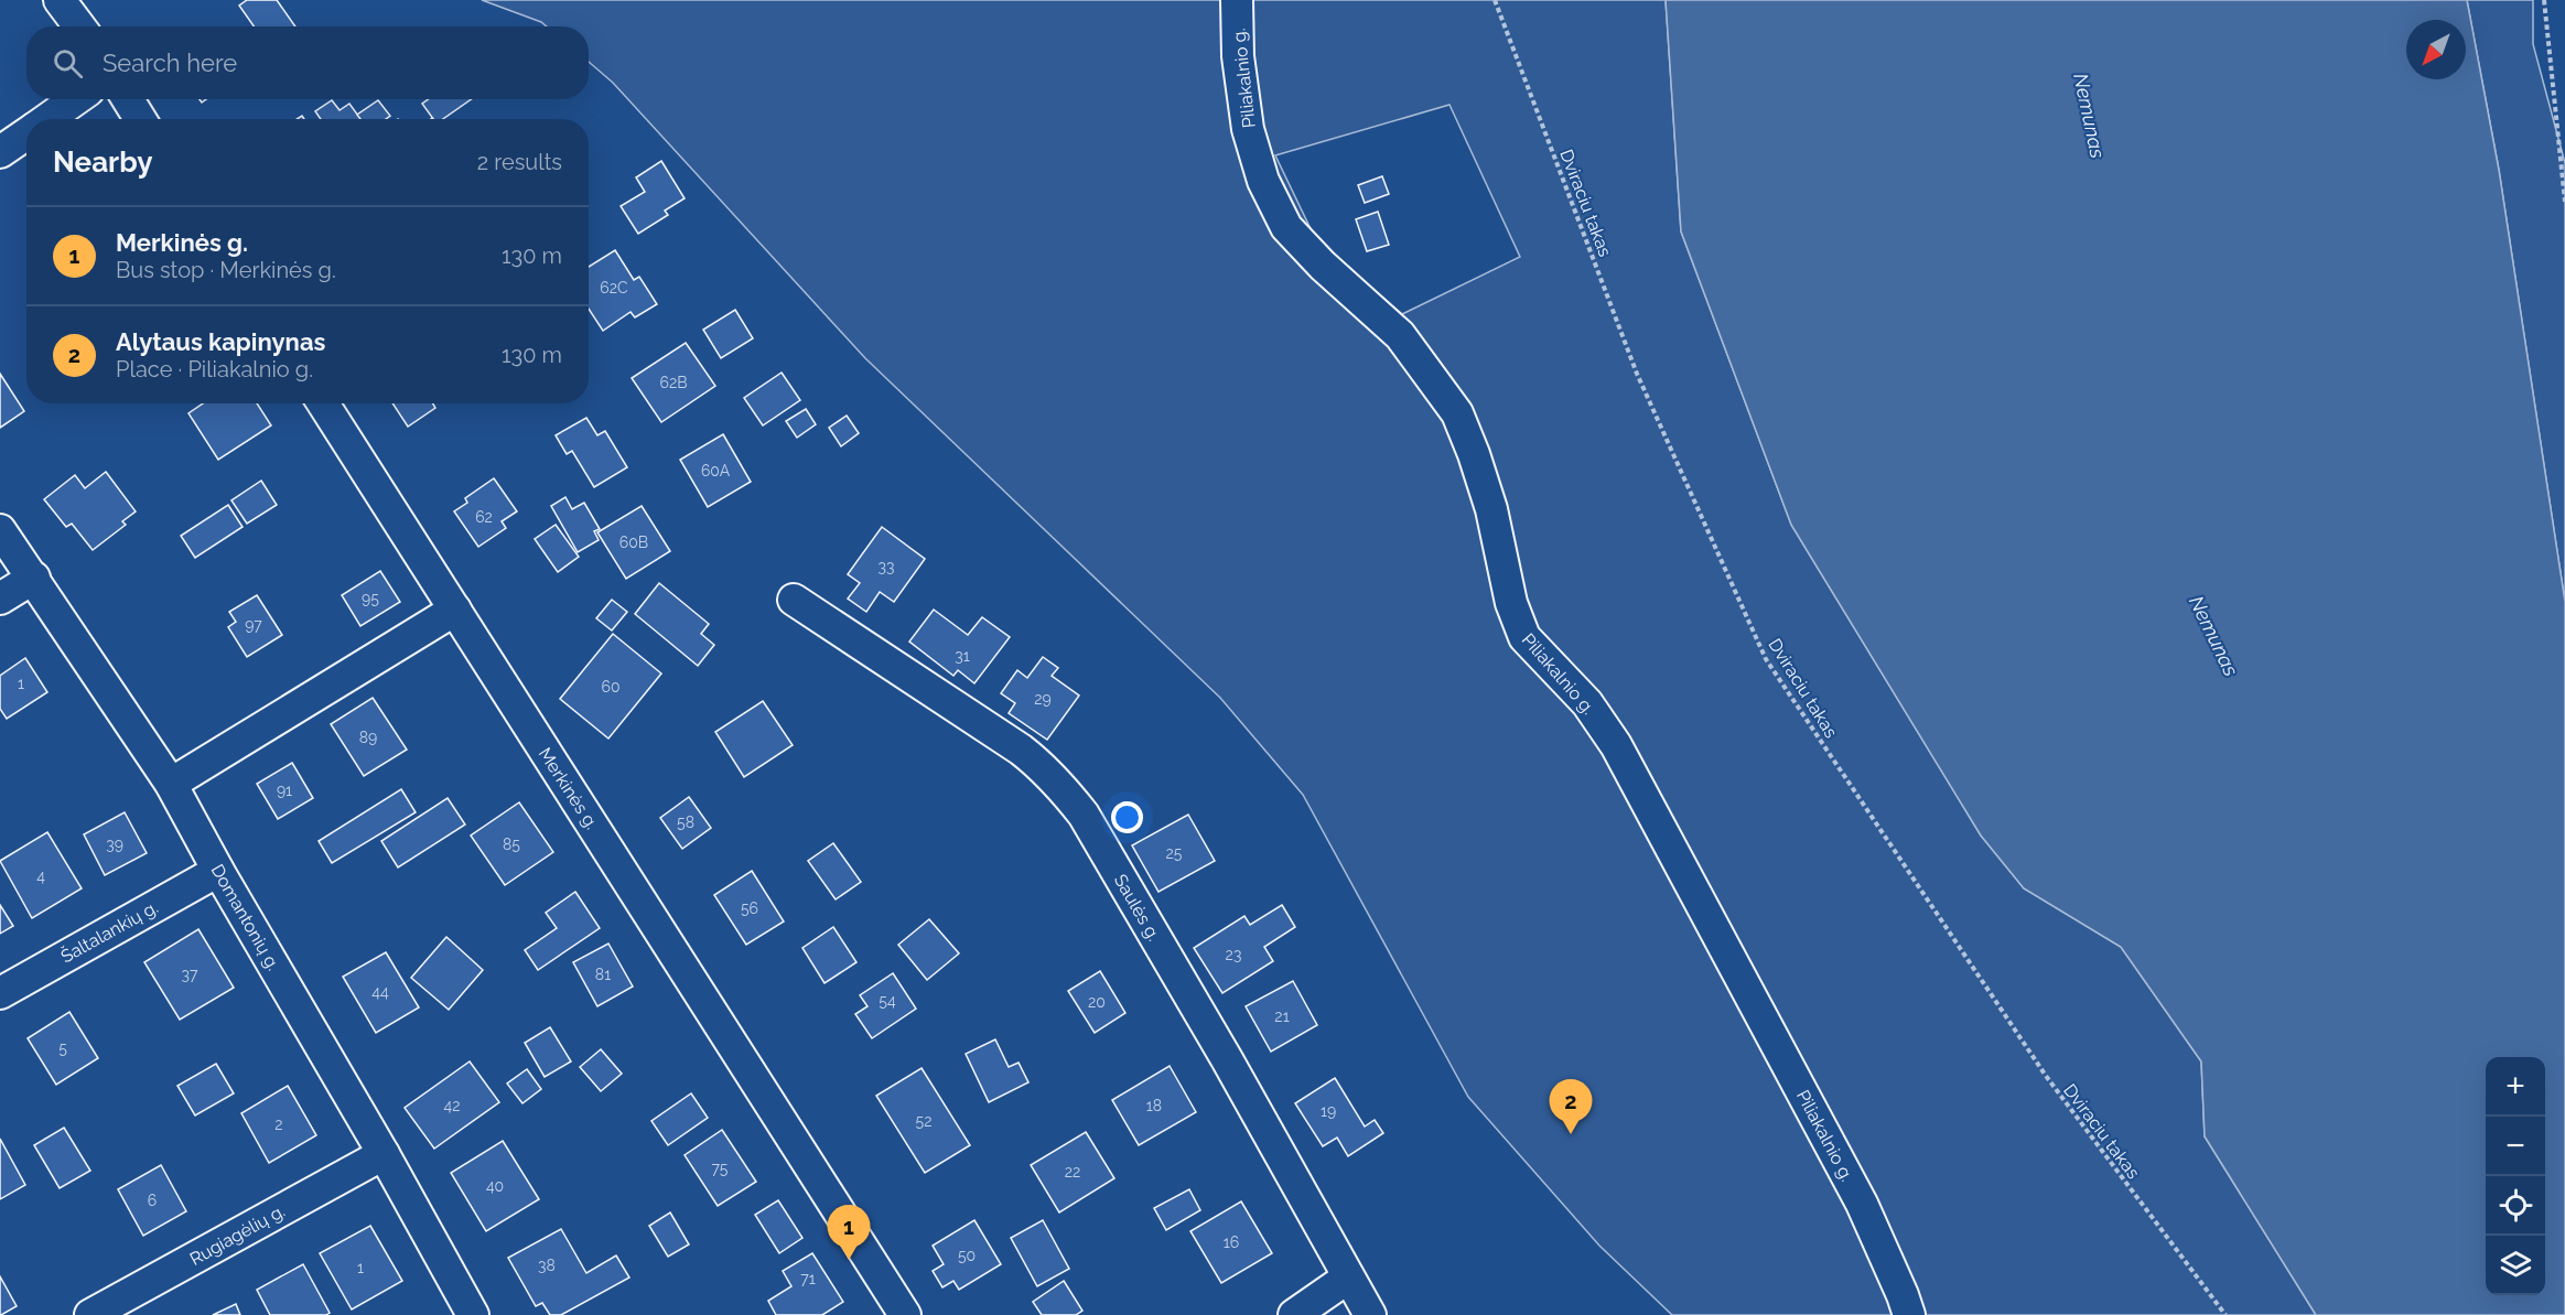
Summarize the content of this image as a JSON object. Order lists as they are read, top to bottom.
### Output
{
  "streets": {
    "street": [
      "Piliakalnio g.",
      "Merkinės g.",
      "Saulės g.",
      "Domantonių g.",
      "Šaltalankių g.",
      "Rugiagėlių g."
    ],
    "path": ["Dviraciu takas"]
  },
  "crossings": [
    ["Domantonių g.", "Šaltalankių g."],
    ["Domantonių g.", "Rugiagėlių g."]
  ],
  "water": ["Nemunas"],
  "house_numbers": [
    "62C",
    "62B",
    "60A",
    "62",
    "60B",
    "33",
    "95",
    "97",
    "31",
    "1",
    "60",
    "29",
    "89",
    "91",
    "58",
    "39",
    "85",
    "25",
    "4",
    "56",
    "23",
    "37",
    "81",
    "44",
    "54",
    "20",
    "21",
    "5",
    "42",
    "18",
    "19",
    "52",
    "2",
    "75",
    "22",
    "40",
    "6",
    "16",
    "50",
    "38",
    "1",
    "71"
  ],
  "north": "bottom left",
  "page": {
    "search": "Search here",
    "heading": ["Nearby", "2 results"],
    "list": [
      {
        "mark": "1",
        "name": "Merkinės g.",
        "note": "Bus stop · Merkinės g.",
        "value": "130 m"
      },
      {
        "mark": "2",
        "name": "Alytaus kapinynas",
        "note": "Place · Piliakalnio g.",
        "value": "130 m"
      }
    ],
    "map_buttons": ["+", "−"],
    "pins": ["2", "1"]
  }
}
